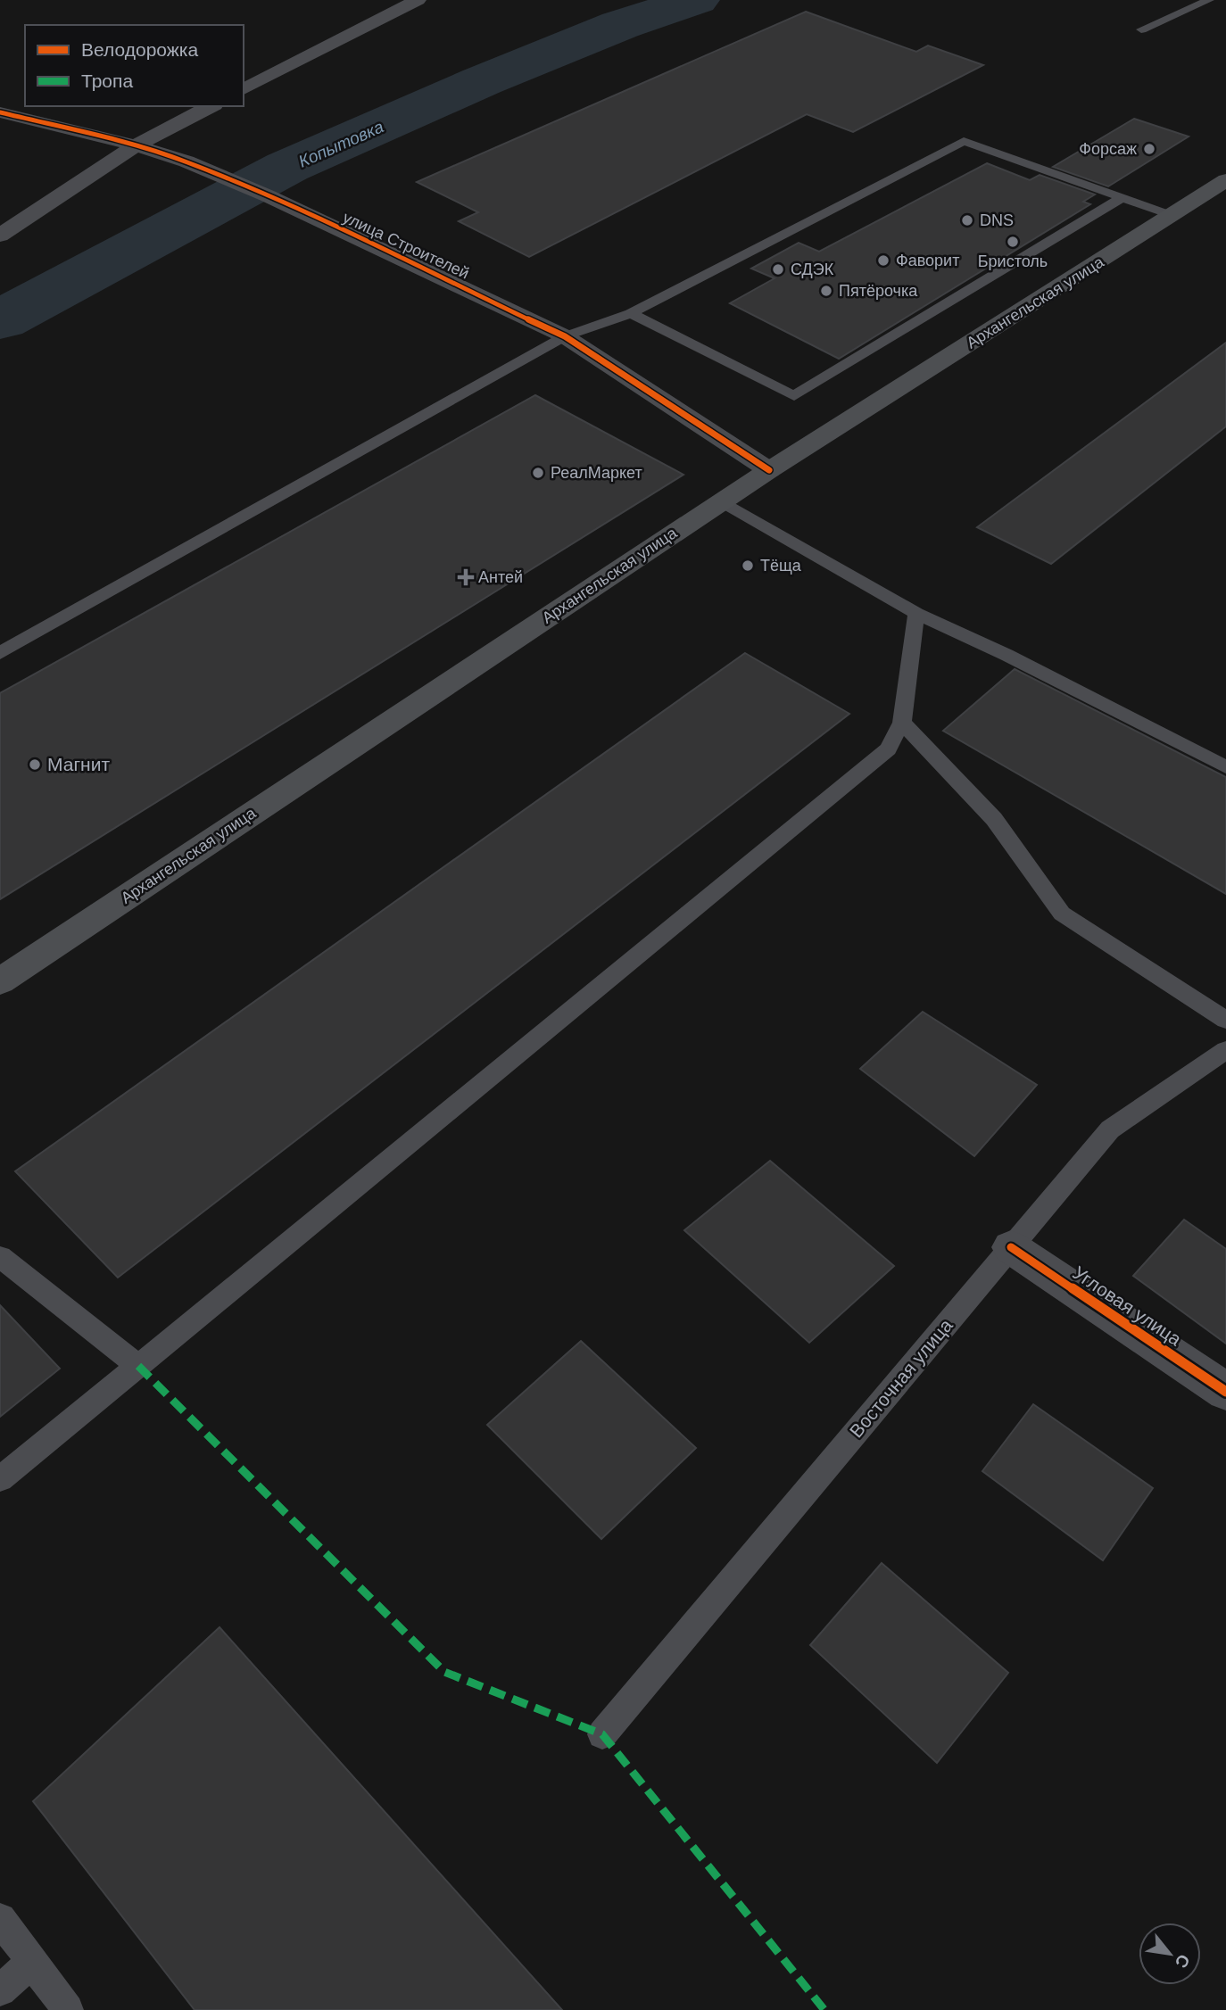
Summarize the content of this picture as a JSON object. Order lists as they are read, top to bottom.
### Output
{
  "streets": {
    "main road": ["Архангельская улица"],
    "street": ["улица Строителей", "Угловая улица"],
    "lane": ["Восточная улица"]
  },
  "crossings": [
    ["улица Строителей", "Архангельская улица"],
    ["Угловая улица", "Восточная улица"]
  ],
  "water": ["Копытовка"],
  "places": {
    "other": [
      "Форсаж",
      "DNS",
      "Бристоль",
      "Фаворит",
      "СДЭК",
      "Пятёрочка",
      "РеалМаркет",
      "Тёща",
      "Магнит"
    ],
    "health": ["Антей"]
  },
  "legend": ["Велодорожка", "Тропа"],
  "north": "bottom right"
}
